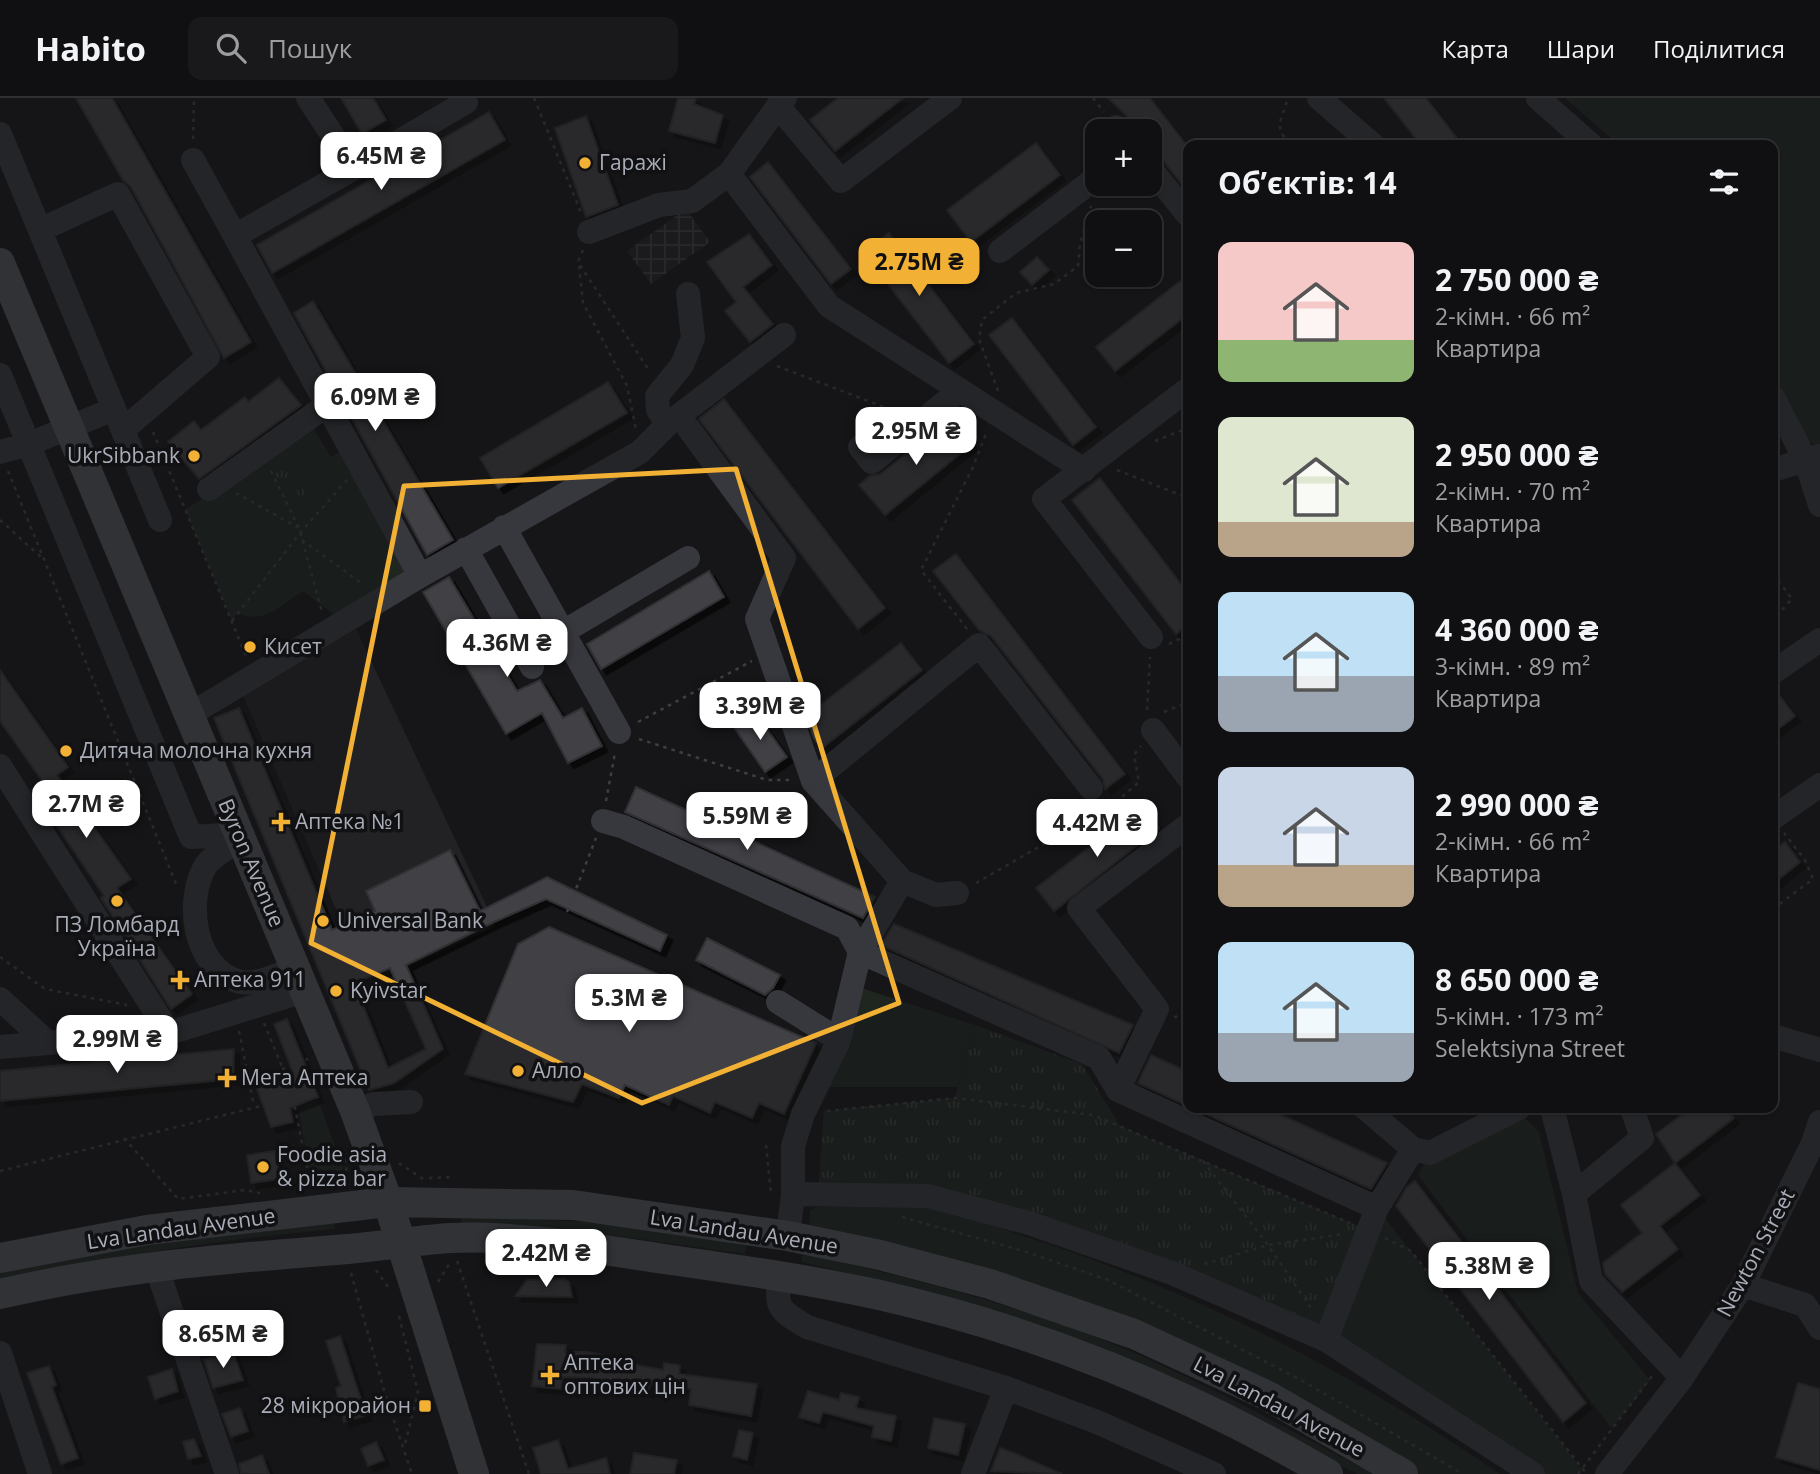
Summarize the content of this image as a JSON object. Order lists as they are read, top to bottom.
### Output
{
  "streets": {
    "main road": ["Byron Avenue", "Lva Landau Avenue"],
    "street": ["Newton Street"]
  },
  "crossings": [
    ["Byron Avenue", "Lva Landau Avenue"]
  ],
  "places": {
    "other": [
      "Гаражі",
      "UkrSibbank",
      "Кисет",
      "Дитяча молочна кухня",
      "ПЗ Ломбард Україна",
      "Universal Bank",
      "Kyivstar",
      "Алло",
      "Foodie asia & pizza bar"
    ],
    "health": [
      "Аптека №1",
      "Аптека 911",
      "Мега Аптека",
      "Аптека оптових цін"
    ],
    "transit": ["28 мікрорайон"]
  },
  "page": {
    "header": "Habito",
    "search": "Пошук",
    "nav": ["Карта", "Шари", "Поділитися"],
    "map_buttons": ["+", "−"],
    "price": [
      "6.45M ₴",
      "2.75M ₴",
      "6.09M ₴",
      "2.95M ₴",
      "4.36M ₴",
      "3.39M ₴",
      "2.7M ₴",
      "5.59M ₴",
      "4.42M ₴",
      "5.3M ₴",
      "2.99M ₴",
      "2.42M ₴",
      "5.38M ₴",
      "8.65M ₴"
    ],
    "heading": "Об’єктів: 14",
    "list": [
      {
        "name": "2 750 000 ₴",
        "note": "2-кімн. · 66 m² · Квартира"
      },
      {
        "name": "2 950 000 ₴",
        "note": "2-кімн. · 70 m² · Квартира"
      },
      {
        "name": "4 360 000 ₴",
        "note": "3-кімн. · 89 m² · Квартира"
      },
      {
        "name": "2 990 000 ₴",
        "note": "2-кімн. · 66 m² · Квартира"
      },
      {
        "name": "8 650 000 ₴",
        "note": "5-кімн. · 173 m² · Selektsiyna Street"
      }
    ]
  }
}
